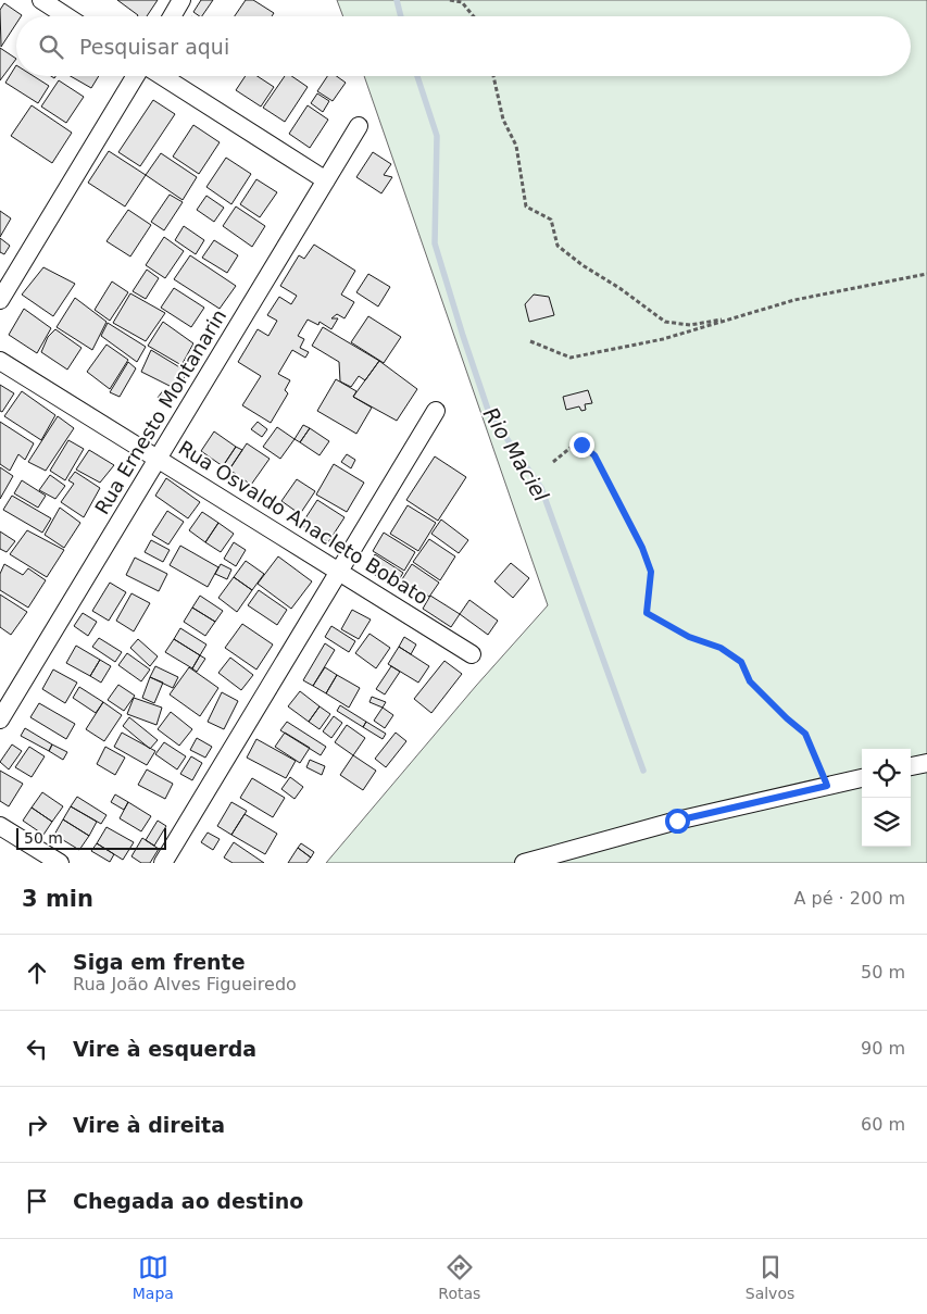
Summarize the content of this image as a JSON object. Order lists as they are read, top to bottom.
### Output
{
  "streets": {
    "street": ["Rua Ernesto Montanarin", "Rua Osvaldo Anacleto Bobato"]
  },
  "crossings": [
    ["Rua Ernesto Montanarin", "Rua Osvaldo Anacleto Bobato"]
  ],
  "water": ["Rio Maciel"],
  "scale_bar": "50 m",
  "page": {
    "search": "Pesquisar aqui",
    "scale": "50 m",
    "heading": ["3 min", "A pé · 200 m"],
    "list": [
      ["Siga em frente", "Rua João Alves Figueiredo", "50 m"],
      ["Vire à esquerda", "90 m"],
      ["Vire à direita", "60 m"],
      "Chegada ao destino"
    ],
    "nav": ["Mapa", "Rotas", "Salvos"]
  }
}
